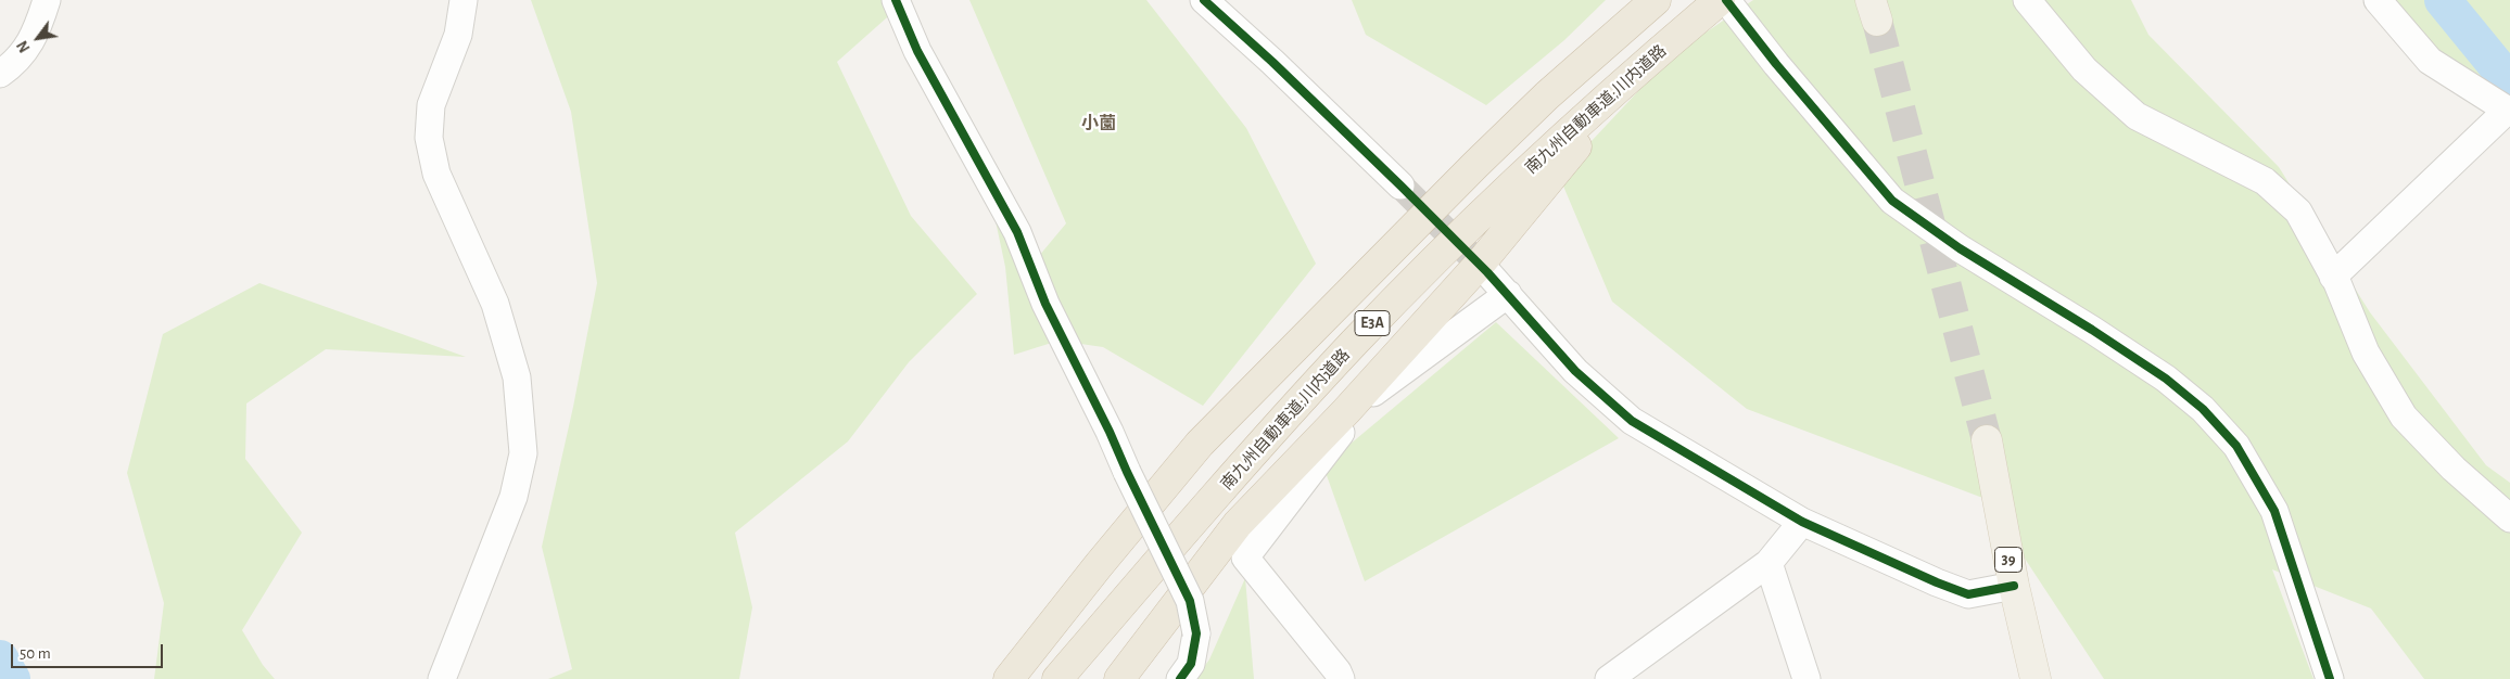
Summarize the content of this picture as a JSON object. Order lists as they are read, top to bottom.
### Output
{
  "streets": {
    "highway": ["南九州自動車道;川内道路", "E3A"],
    "main road": ["39"]
  },
  "districts": ["小薗"],
  "scale_bar": "50 m",
  "north": "bottom left"
}
